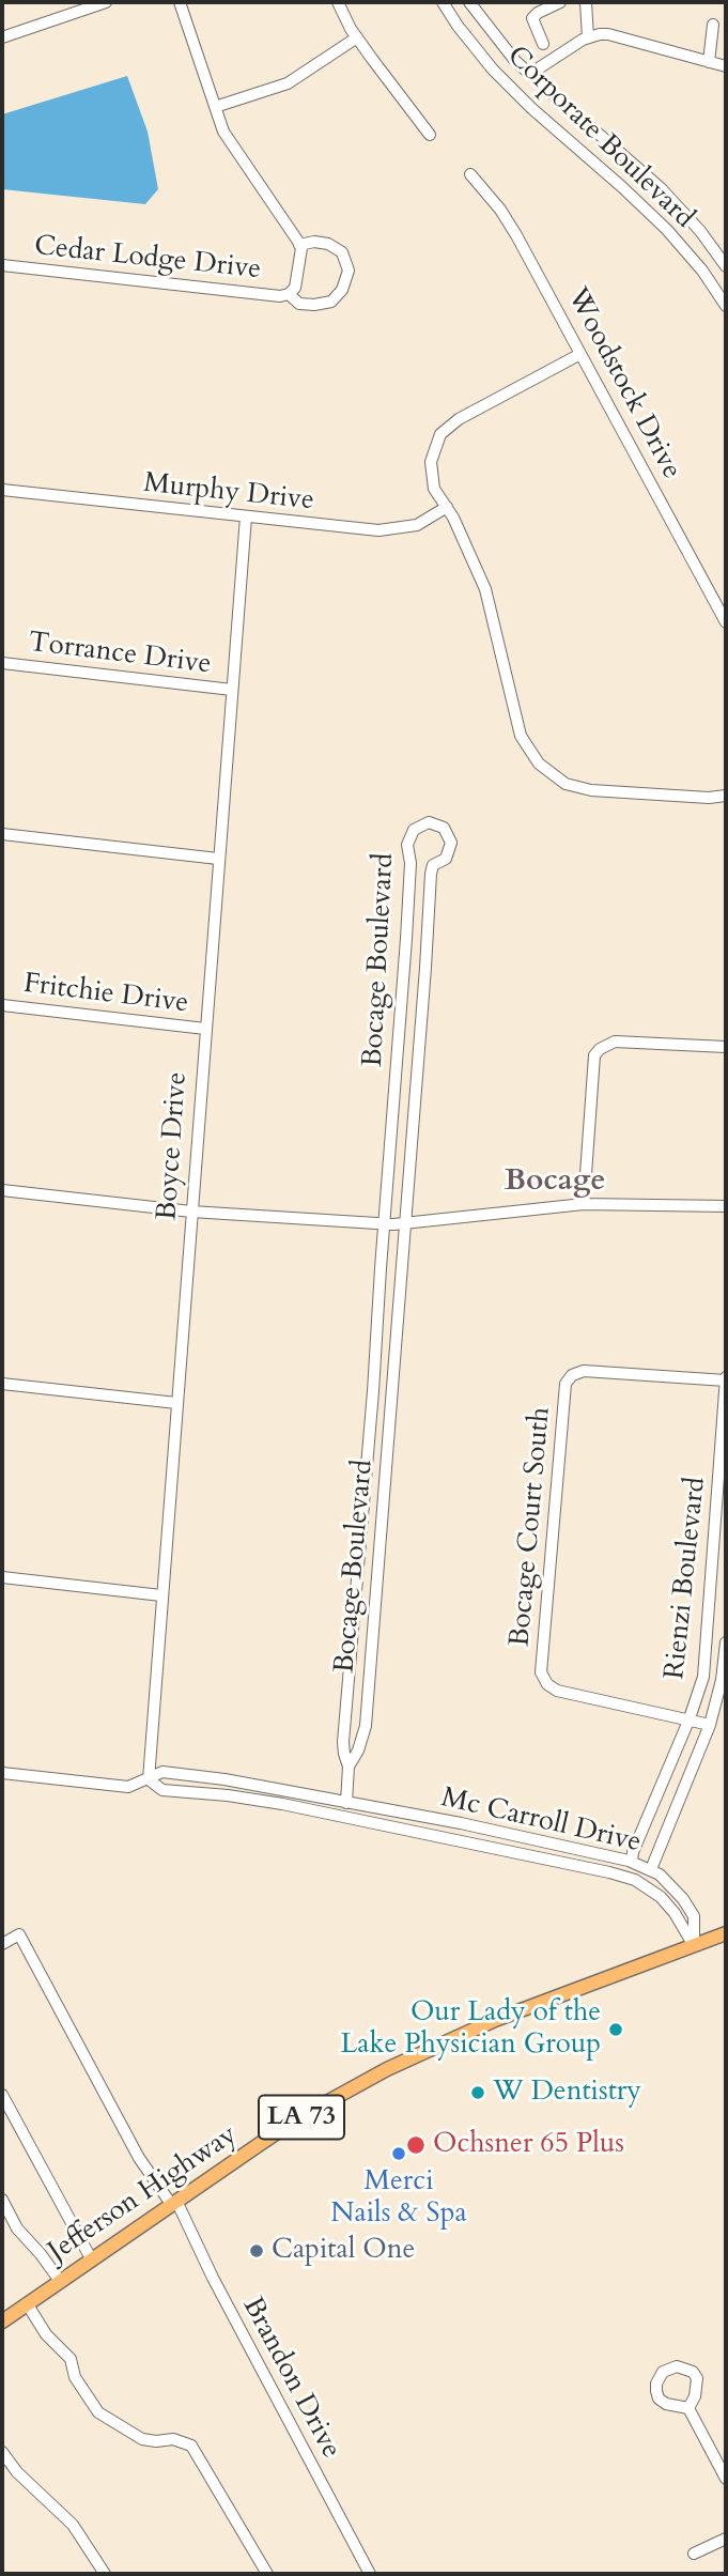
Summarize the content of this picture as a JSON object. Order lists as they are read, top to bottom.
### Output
{
  "streets": {
    "main road": ["LA 73", "Jefferson Highway"],
    "street": [
      "Corporate Boulevard",
      "Cedar Lodge Drive",
      "Woodstock Drive",
      "Murphy Drive",
      "Torrance Drive",
      "Bocage Boulevard",
      "Fritchie Drive",
      "Boyce Drive",
      "Bocage Court South",
      "Rienzi Boulevard",
      "Mc Carroll Drive",
      "Brandon Drive"
    ]
  },
  "crossings": [
    ["Murphy Drive", "Boyce Drive"],
    ["Torrance Drive", "Boyce Drive"],
    ["Bocage Boulevard", "Mc Carroll Drive"],
    ["Fritchie Drive", "Boyce Drive"],
    ["Boyce Drive", "Mc Carroll Drive"],
    ["Bocage Court South", "Rienzi Boulevard"],
    ["Rienzi Boulevard", "Mc Carroll Drive"],
    ["Mc Carroll Drive", "Jefferson Highway"],
    ["Jefferson Highway", "Brandon Drive"]
  ],
  "districts": ["Bocage"],
  "places": [
    "Our Lady of the Lake Physician Group",
    "W Dentistry",
    "Ochsner 65 Plus",
    "Merci Nails & Spa",
    "Capital One"
  ]
}
